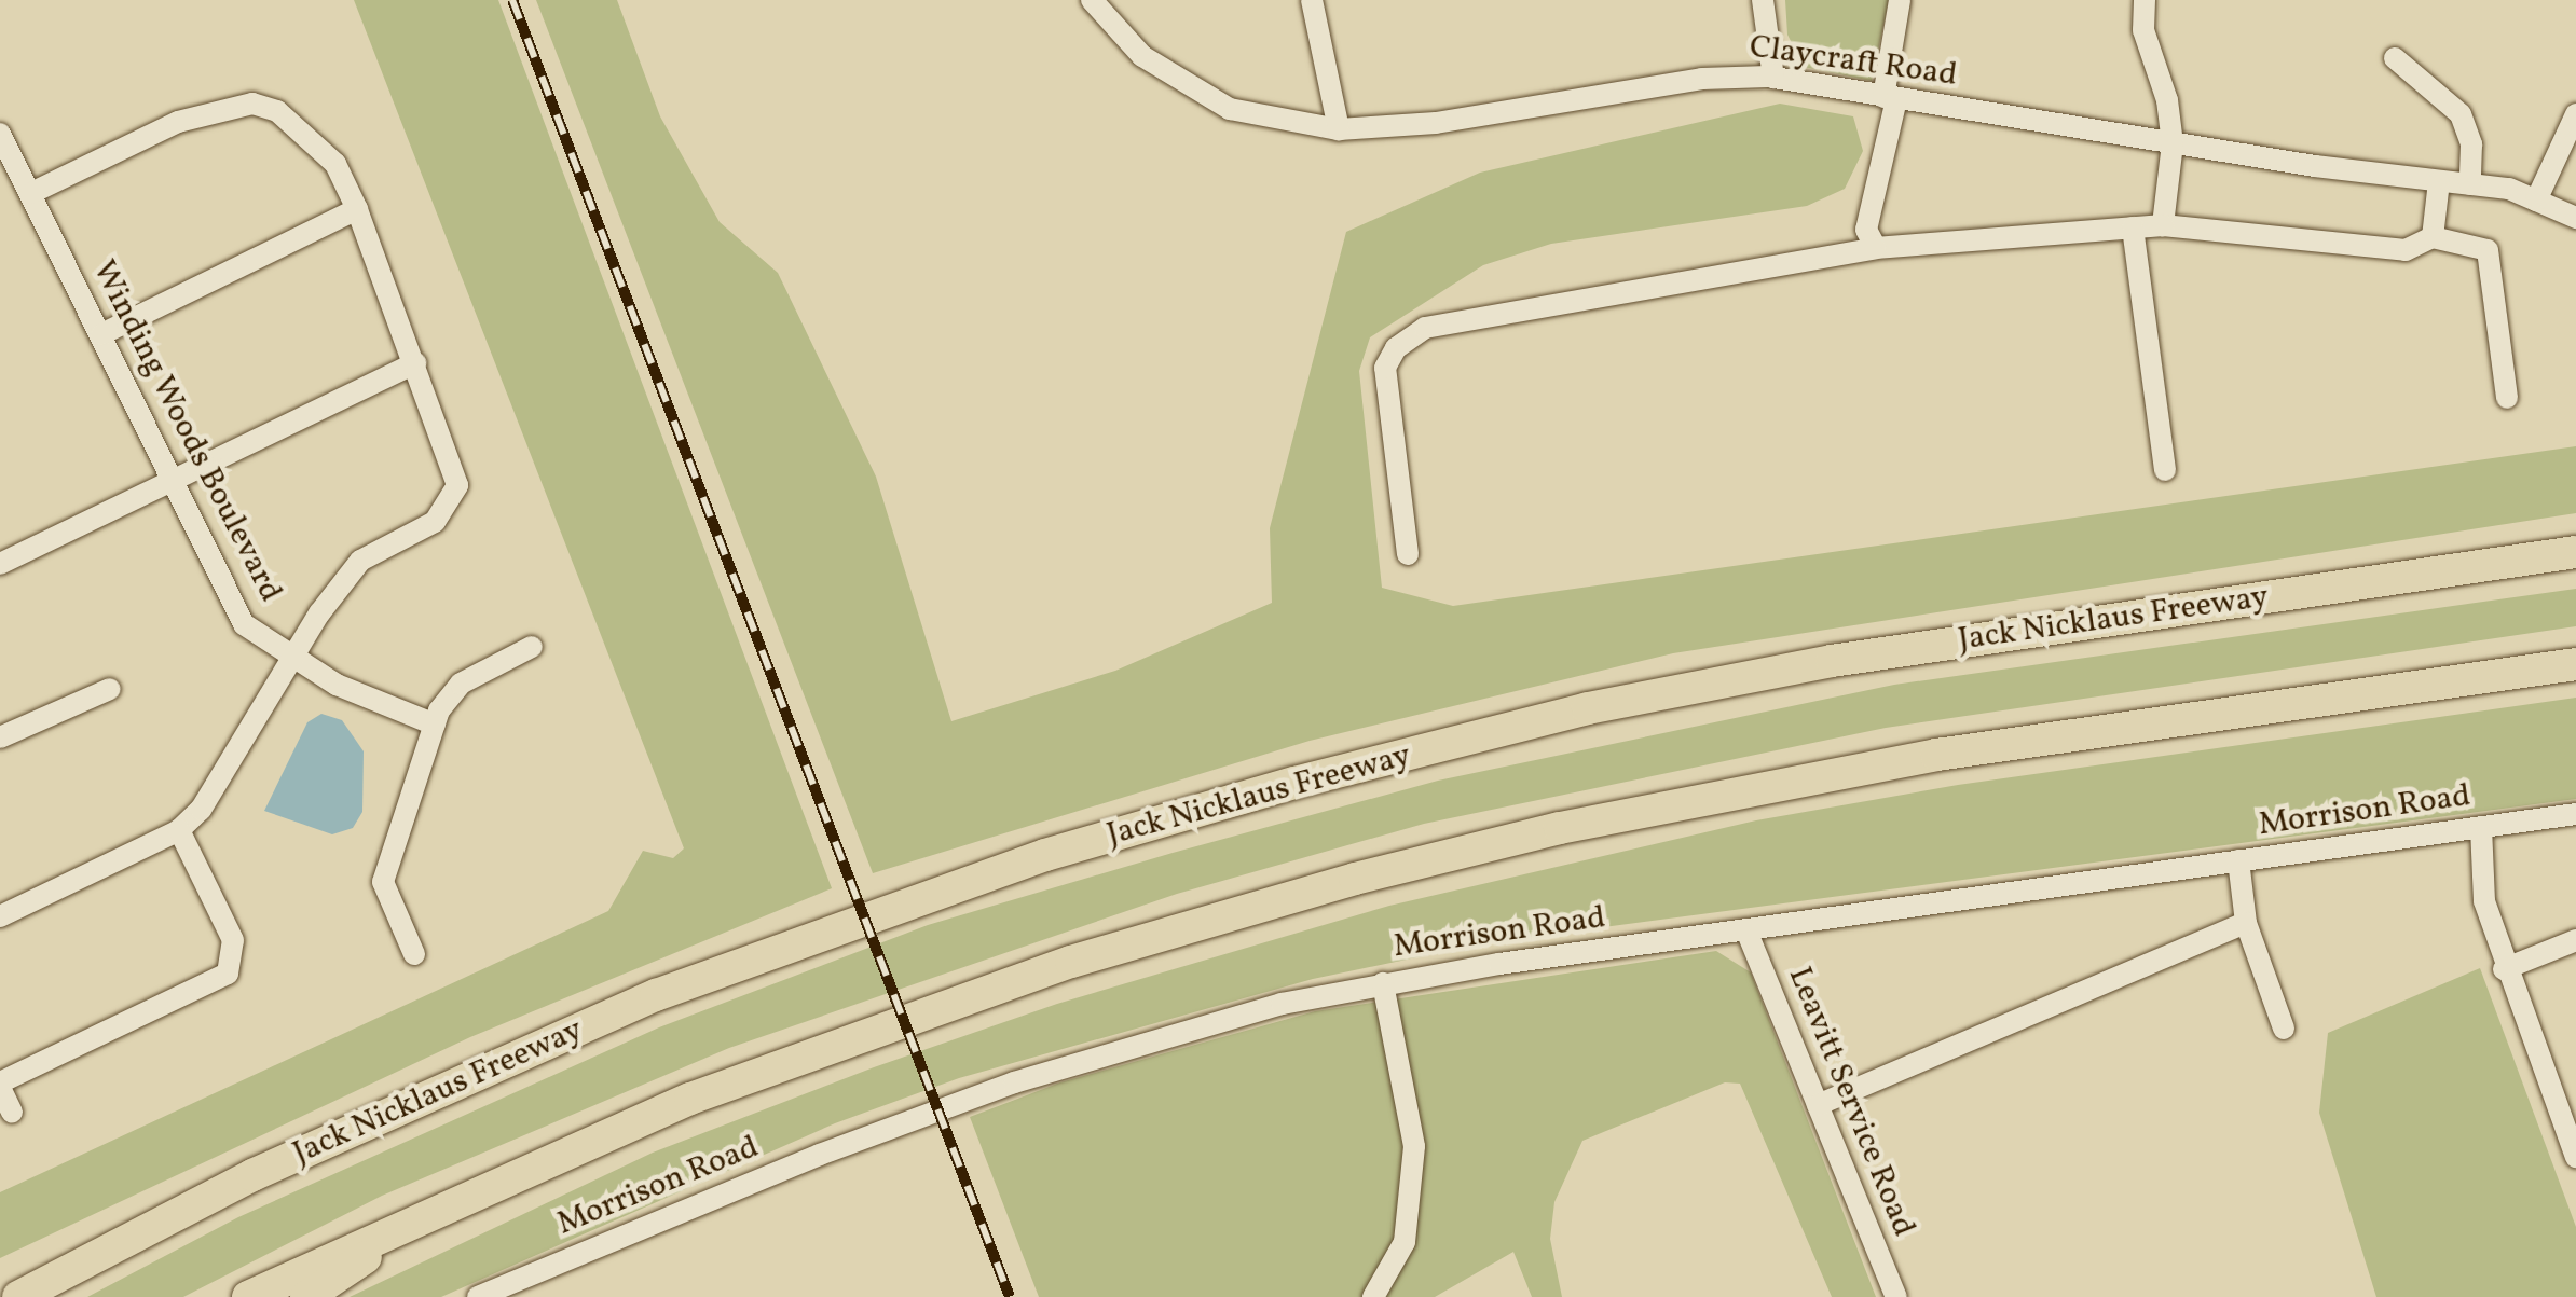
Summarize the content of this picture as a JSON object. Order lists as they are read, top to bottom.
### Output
{
  "streets": {
    "highway": ["Jack Nicklaus Freeway"],
    "street": [
      "Claycraft Road",
      "Winding Woods Boulevard",
      "Morrison Road",
      "Leavitt Service Road"
    ]
  },
  "crossings": [
    ["Morrison Road", "Leavitt Service Road"]
  ]
}
